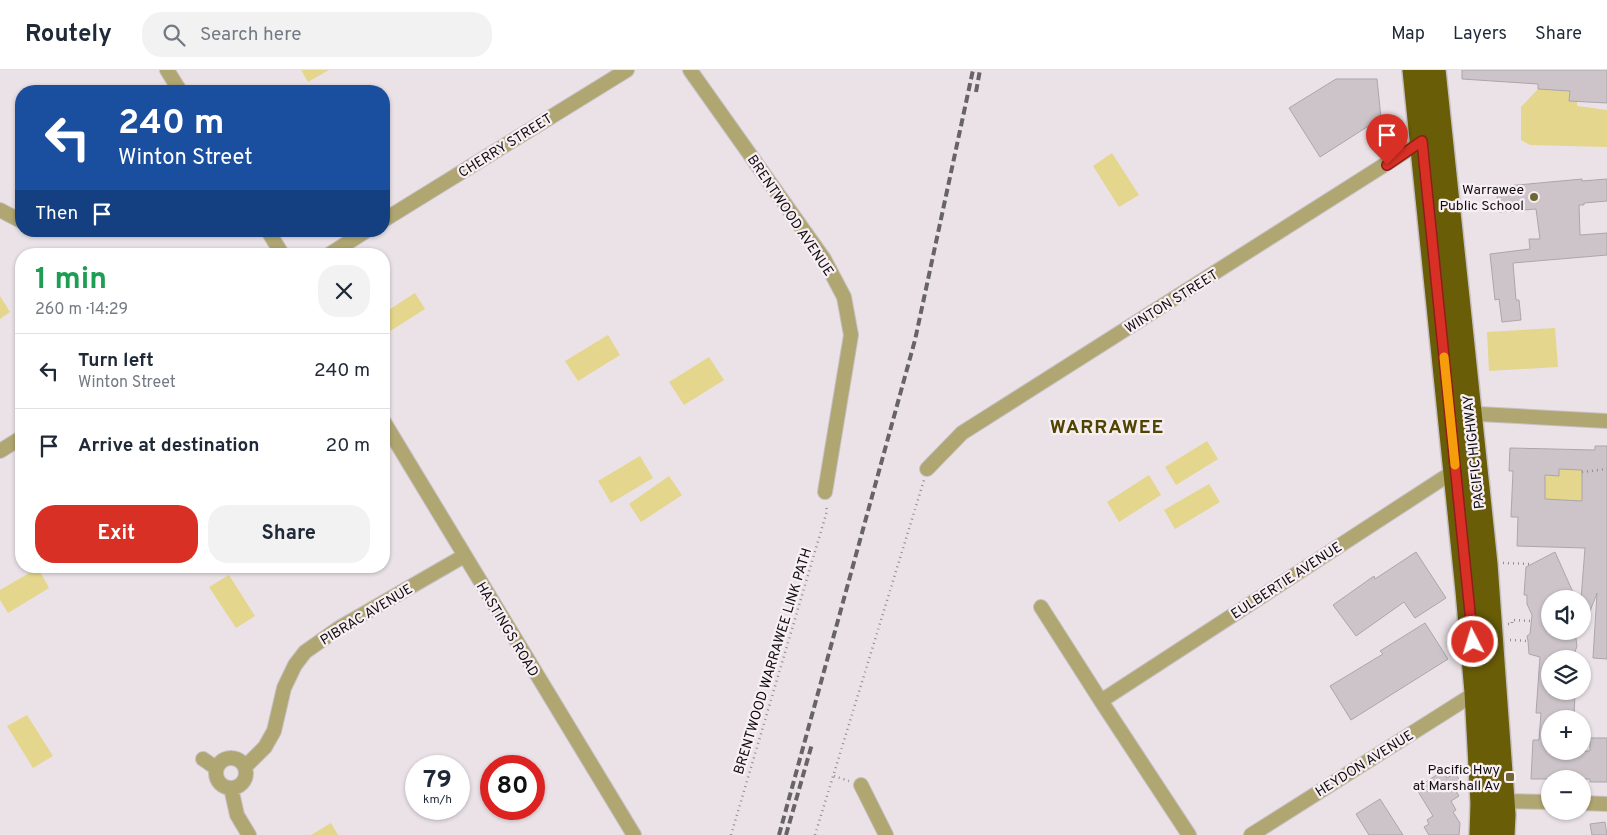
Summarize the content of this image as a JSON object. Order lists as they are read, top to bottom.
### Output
{
  "streets": {
    "highway": ["PACIFIC HIGHWAY"],
    "street": [
      "CHERRY STREET",
      "BRENTWOOD AVENUE",
      "WINTON STREET",
      "EULBERTIE AVENUE",
      "PIBRAC AVENUE",
      "HASTINGS ROAD",
      "HEYDON AVENUE"
    ],
    "path": ["BRENTWOOD WARRAWEE LINK PATH"]
  },
  "crossings": [
    ["BRENTWOOD AVENUE", "BRENTWOOD WARRAWEE LINK PATH"],
    ["WINTON STREET", "PACIFIC HIGHWAY"],
    ["PACIFIC HIGHWAY", "EULBERTIE AVENUE"],
    ["PACIFIC HIGHWAY", "HEYDON AVENUE"],
    ["PIBRAC AVENUE", "HASTINGS ROAD"]
  ],
  "districts": ["WARRAWEE"],
  "places": {
    "other": ["Warrawee Public School"],
    "transit": ["Pacific Hwy at Marshall Av"]
  },
  "page": {
    "header": "Routely",
    "search": "Search here",
    "nav": ["Map", "Layers", "Share"],
    "turn": ["240 m", "Winton Street"],
    "then": "Then",
    "heading": ["1 min", "260 m · 14:29"],
    "list": [
      {
        "name": "Turn left",
        "note": "Winton Street",
        "value": "240 m"
      },
      {
        "name": "Arrive at destination",
        "value": "20 m"
      }
    ],
    "buttons": ["Exit", "Share"],
    "map_buttons": ["+", "−"],
    "speed": "79 km/h",
    "limit": "80"
  }
}
